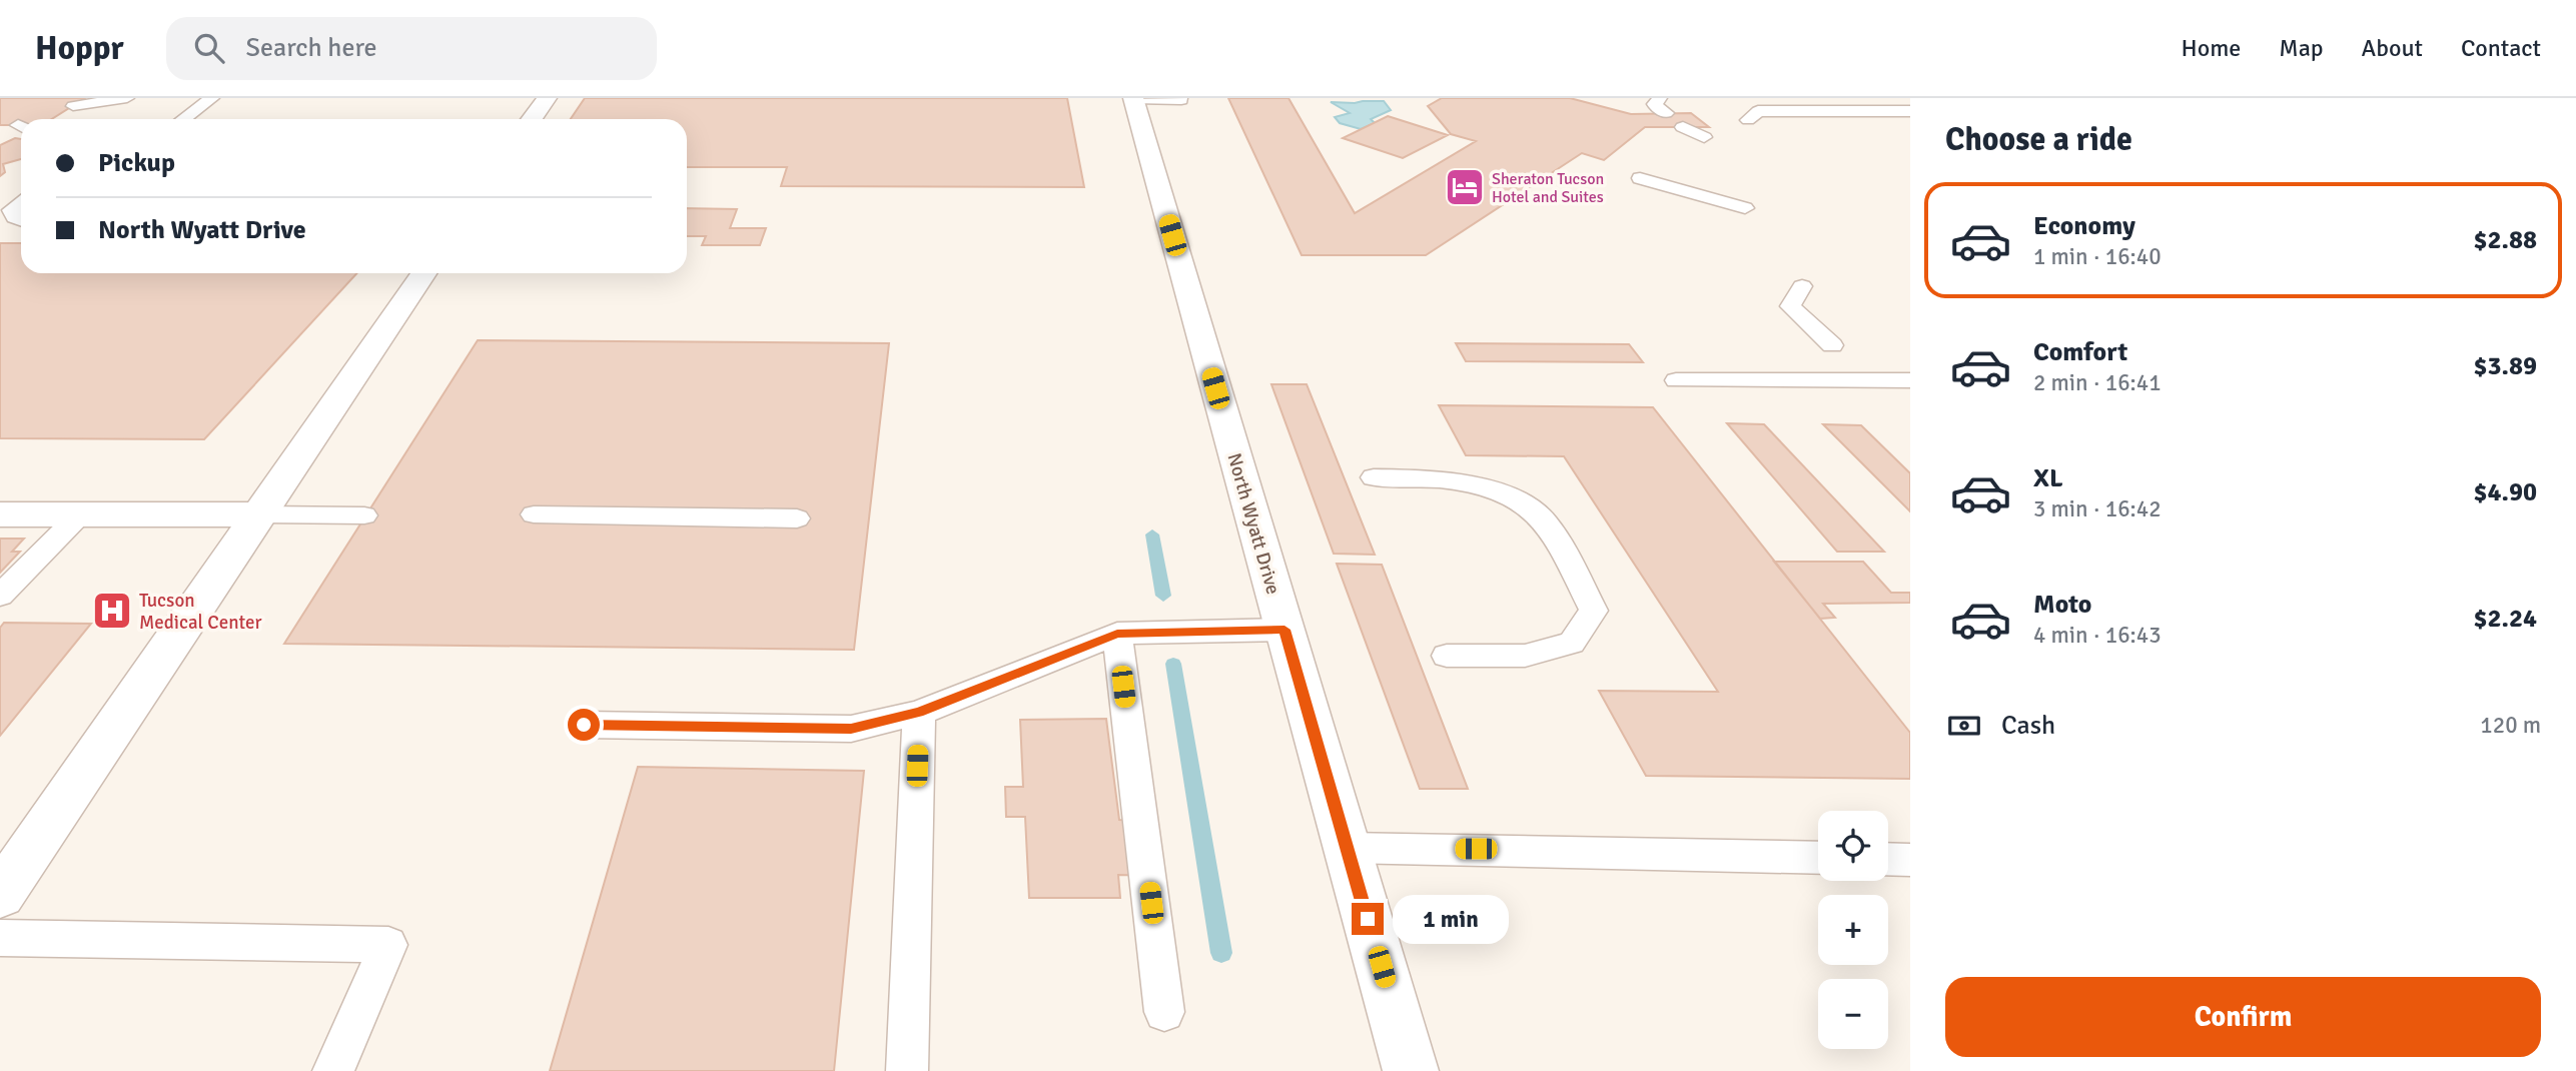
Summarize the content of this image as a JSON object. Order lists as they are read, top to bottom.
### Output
{
  "streets": {
    "street": ["North Wyatt Drive"]
  },
  "places": {
    "hotel": ["Sheraton Tucson Hotel and Suites"],
    "hospital": ["Tucson Medical Center"]
  },
  "page": {
    "header": "Hoppr",
    "search": "Search here",
    "nav": [
      "Home",
      "Map",
      "About",
      "Contact"
    ],
    "heading": "Choose a ride",
    "banner": ["Pickup", "North Wyatt Drive"],
    "list": [
      {
        "name": "Economy",
        "note": "1 min · 16:40",
        "value": "$2.88"
      },
      {
        "name": "Comfort",
        "note": "2 min · 16:41",
        "value": "$3.89"
      },
      {
        "name": "XL",
        "note": "3 min · 16:42",
        "value": "$4.90"
      },
      {
        "name": "Moto",
        "note": "4 min · 16:43",
        "value": "$2.24"
      }
    ],
    "pay": ["Cash", "120 m"],
    "map_buttons": ["+", "−"],
    "bubble": "1 min",
    "buttons": "Confirm"
  }
}
